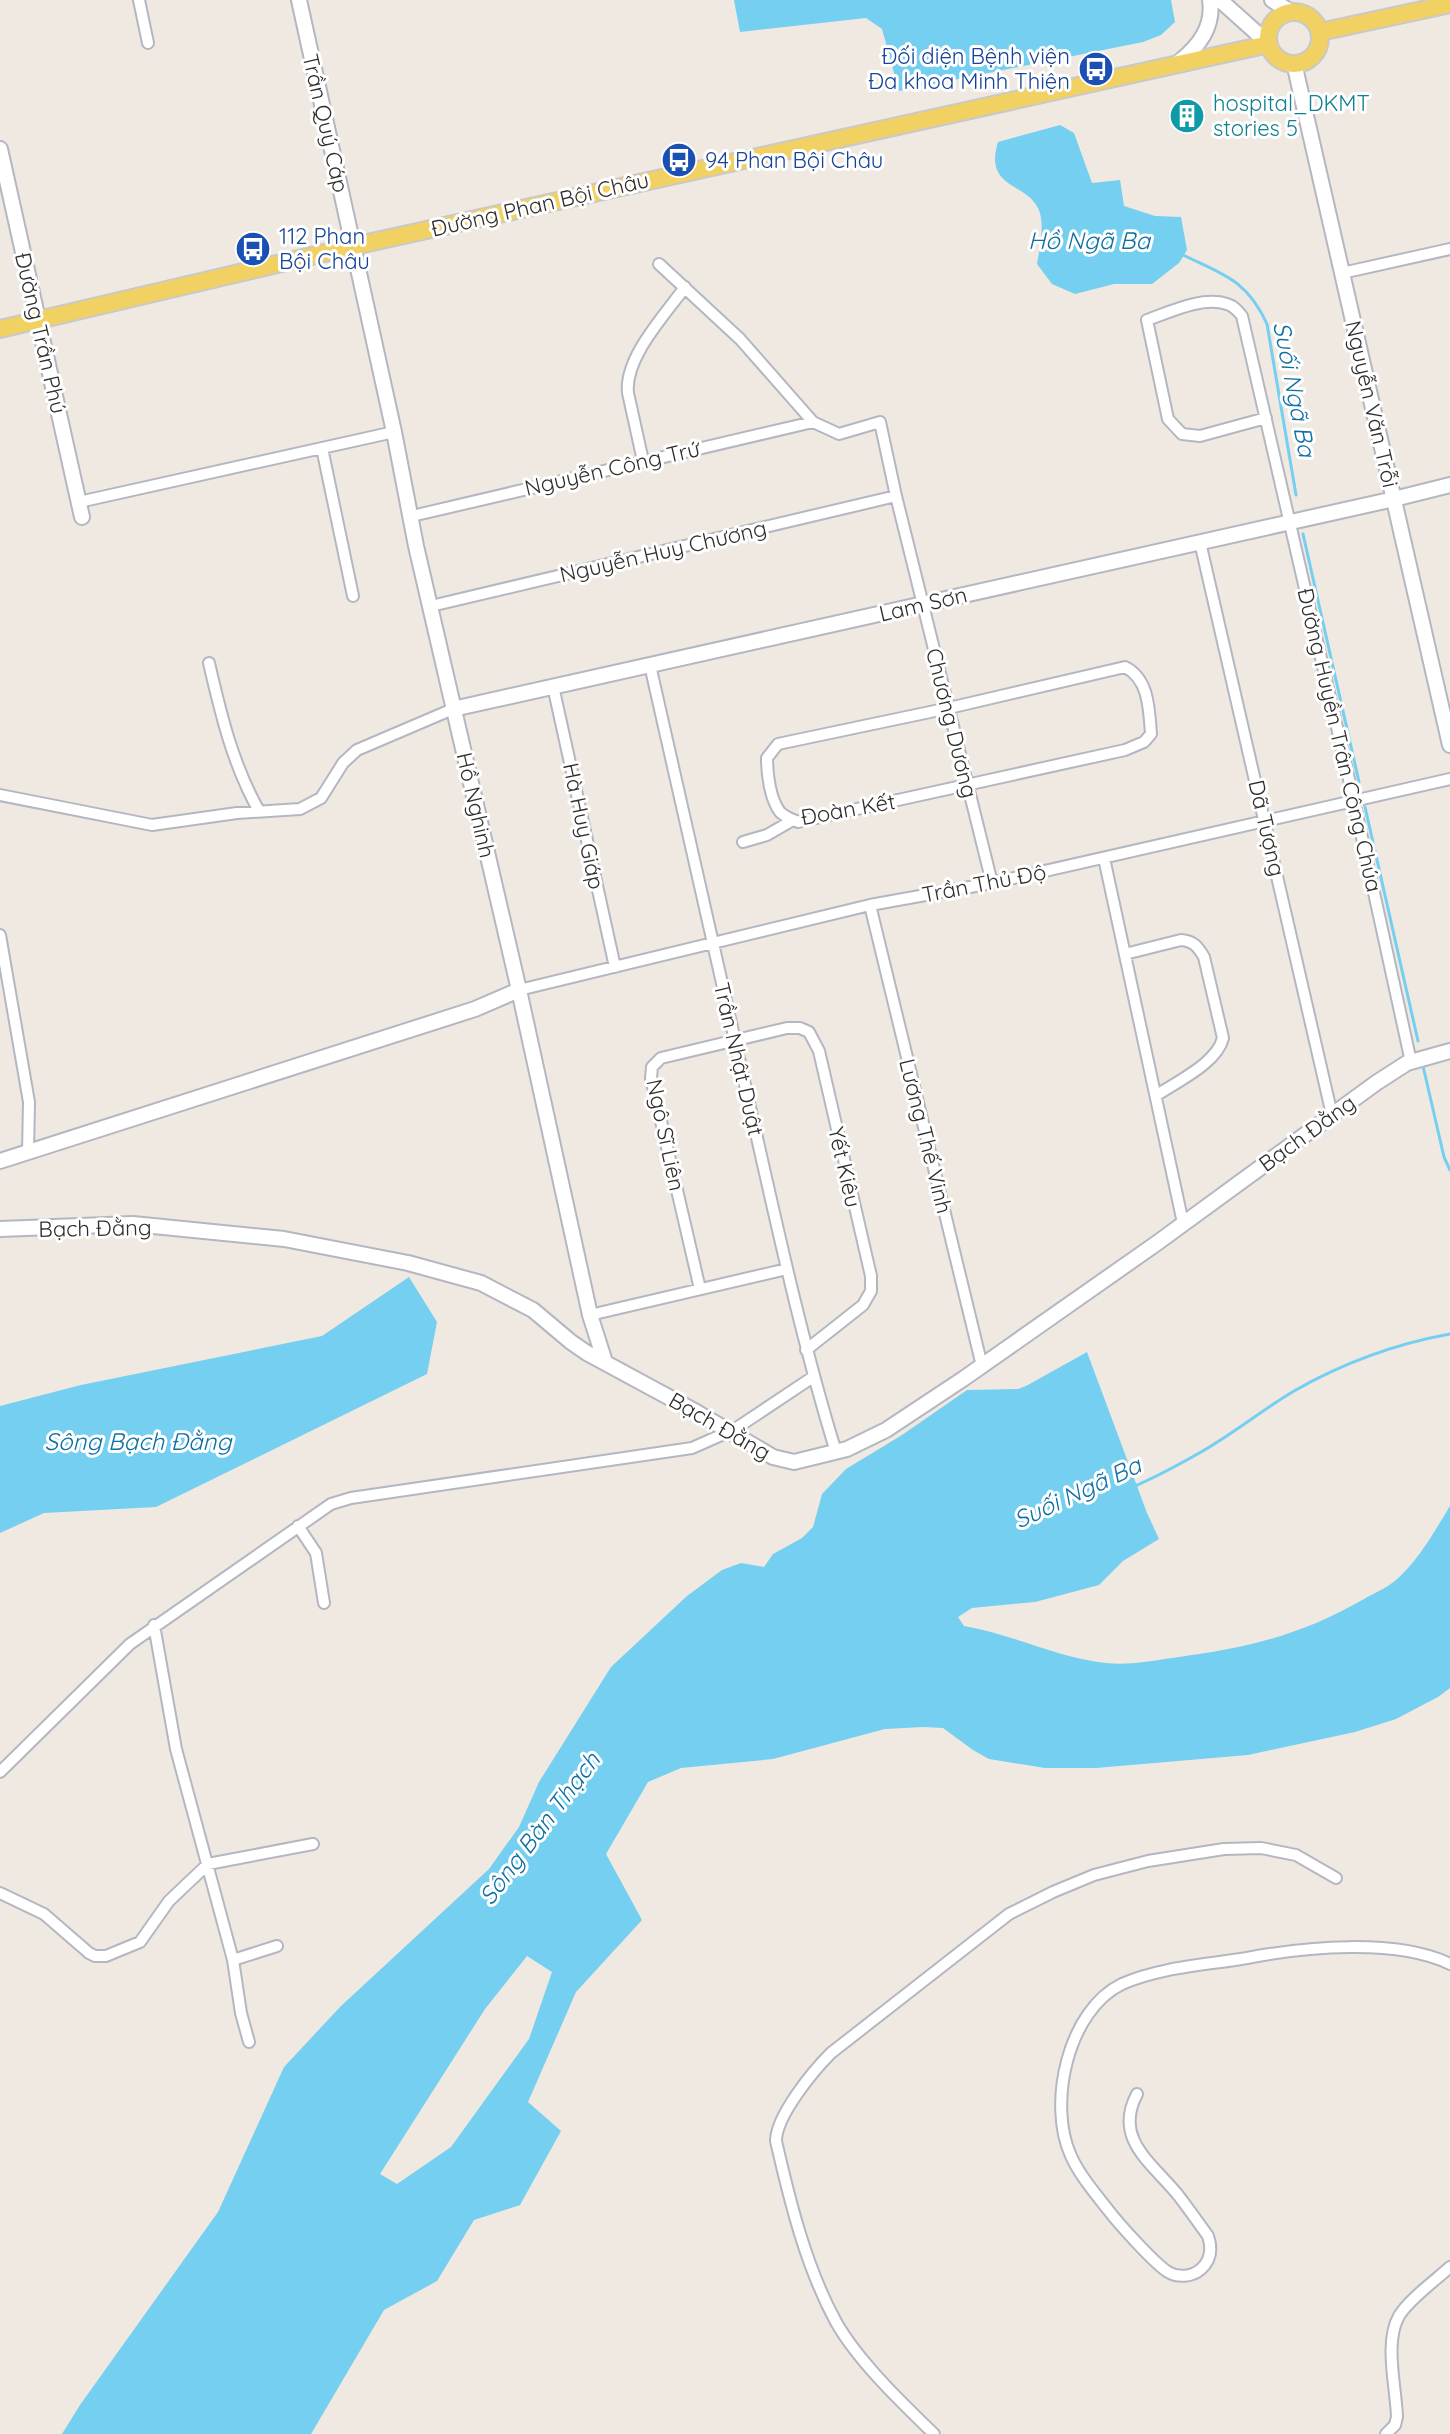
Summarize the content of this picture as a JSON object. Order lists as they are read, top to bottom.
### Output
{
  "streets": {
    "main road": ["Đường Phan Bội Châu"],
    "street": [
      "Trần Quý Cáp",
      "Đường Trần Phú",
      "Nguyễn Văn Trỗi",
      "Nguyễn Công Trứ",
      "Nguyễn Huy Chương",
      "Lam Sơn",
      "Chương Dương",
      "Đường Huyền Trân Công Chúa",
      "Hồ Nghinh",
      "Đoàn Kết",
      "Hà Huy Giáp",
      "Dã Tượng",
      "Trần Thủ Độ",
      "Trần Nhật Duật",
      "Bạch Đằng",
      "Ngô Sĩ Liên",
      "Lương Thế Vinh",
      "Yết Kiêu"
    ]
  },
  "crossings": [
    ["Trần Quý Cáp", "Đường Phan Bội Châu"],
    ["Trần Quý Cáp", "Hồ Nghinh"],
    ["Đường Phan Bội Châu", "Đường Trần Phú"],
    ["Đường Phan Bội Châu", "Nguyễn Văn Trỗi"],
    ["Đường Phan Bội Châu", "Hồ Nghinh"],
    ["Nguyễn Văn Trỗi", "Lam Sơn"],
    ["Nguyễn Công Trứ", "Chương Dương"],
    ["Nguyễn Công Trứ", "Hồ Nghinh"],
    ["Nguyễn Huy Chương", "Chương Dương"],
    ["Nguyễn Huy Chương", "Hồ Nghinh"],
    ["Lam Sơn", "Chương Dương"],
    ["Lam Sơn", "Đường Huyền Trân Công Chúa"],
    ["Lam Sơn", "Hồ Nghinh"],
    ["Lam Sơn", "Hà Huy Giáp"],
    ["Lam Sơn", "Dã Tượng"],
    ["Lam Sơn", "Trần Nhật Duật"],
    ["Chương Dương", "Đoàn Kết"],
    ["Chương Dương", "Trần Thủ Độ"],
    ["Đường Huyền Trân Công Chúa", "Trần Thủ Độ"],
    ["Đường Huyền Trân Công Chúa", "Bạch Đằng"],
    ["Hồ Nghinh", "Trần Thủ Độ"],
    ["Hồ Nghinh", "Bạch Đằng"],
    ["Hà Huy Giáp", "Trần Thủ Độ"],
    ["Dã Tượng", "Trần Thủ Độ"],
    ["Dã Tượng", "Bạch Đằng"],
    ["Trần Thủ Độ", "Trần Nhật Duật"],
    ["Trần Thủ Độ", "Lương Thế Vinh"],
    ["Trần Nhật Duật", "Bạch Đằng"],
    ["Trần Nhật Duật", "Ngô Sĩ Liên"],
    ["Trần Nhật Duật", "Yết Kiêu"],
    ["Bạch Đằng", "Lương Thế Vinh"],
    ["Ngô Sĩ Liên", "Yết Kiêu"]
  ],
  "water": [
    "Hồ Ngã Ba",
    "Suối Ngã Ba",
    "Sông Bạch Đằng",
    "Sông Bàn Thạch"
  ],
  "places": {
    "bus stop": ["Đối diện Bệnh viện Đa khoa Minh Thiện", "94 Phan Bội Châu", "112 Phan Bội Châu"],
    "building": ["hospital_DKMT stories 5"]
  }
}
